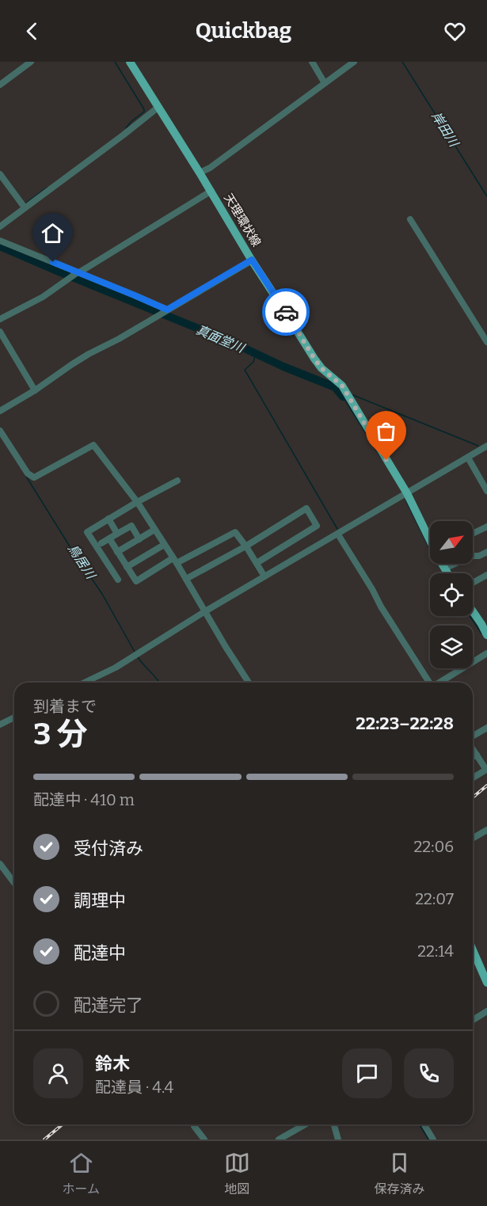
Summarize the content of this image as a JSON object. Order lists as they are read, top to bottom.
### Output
{
  "streets": {
    "main road": ["天理環状線"]
  },
  "water": ["岸田川", "真面堂川", "鳥居川"],
  "north": "top right",
  "page": {
    "header": "Quickbag",
    "heading": ["3 分", "到着まで", "22:23–22:28"],
    "panel": ["鈴木", "配達員 · 4.4"],
    "bar": "配達中 · 410 m",
    "list": [
      ["受付済み", "22:06"],
      ["調理中", "22:07"],
      ["配達中", "22:14"],
      "配達完了"
    ],
    "tabs": ["ホーム", "地図", "保存済み"]
  }
}
